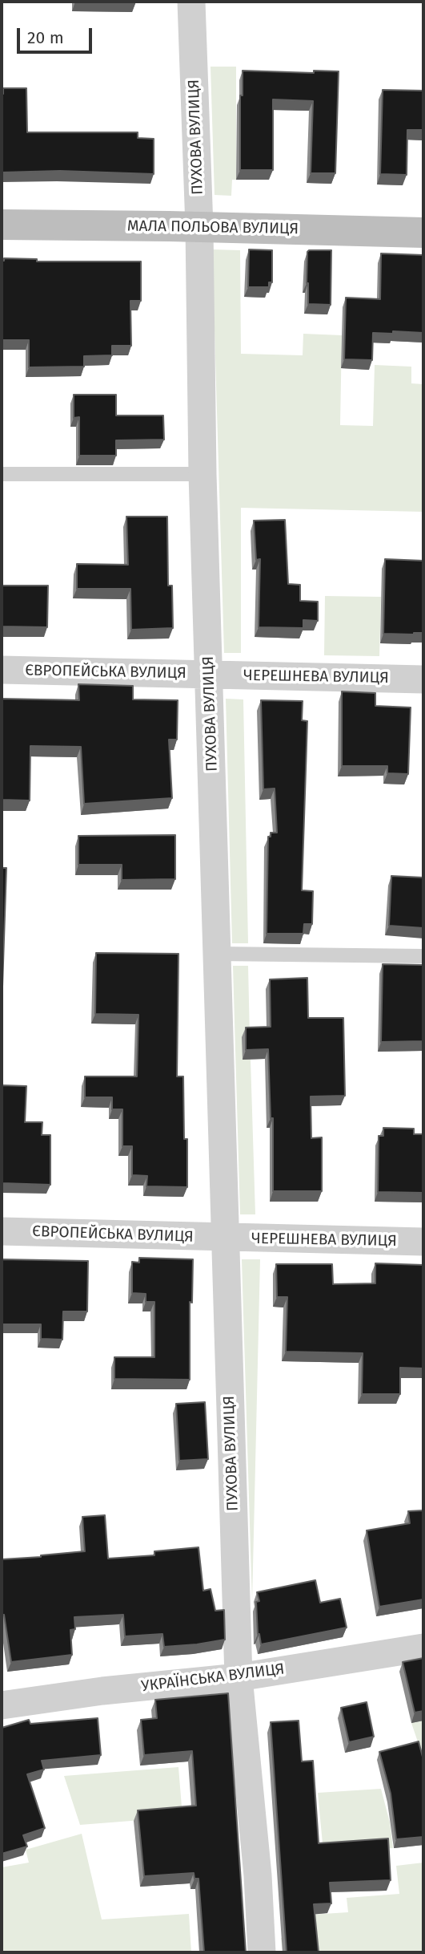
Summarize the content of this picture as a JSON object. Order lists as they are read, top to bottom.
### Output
{
  "streets": {
    "street": [
      "ПУХОВА ВУЛИЦЯ",
      "МАЛА ПОЛЬОВА ВУЛИЦЯ",
      "ЄВРОПЕЙСЬКА ВУЛИЦЯ",
      "ЧЕРЕШНЕВА ВУЛИЦЯ",
      "УКРАЇНСЬКА ВУЛИЦЯ"
    ]
  },
  "crossings": [
    ["ПУХОВА ВУЛИЦЯ", "МАЛА ПОЛЬОВА ВУЛИЦЯ"],
    ["ПУХОВА ВУЛИЦЯ", "ЄВРОПЕЙСЬКА ВУЛИЦЯ"],
    ["ПУХОВА ВУЛИЦЯ", "ЧЕРЕШНЕВА ВУЛИЦЯ"],
    ["ПУХОВА ВУЛИЦЯ", "УКРАЇНСЬКА ВУЛИЦЯ"],
    ["ЄВРОПЕЙСЬКА ВУЛИЦЯ", "ЧЕРЕШНЕВА ВУЛИЦЯ"]
  ],
  "scale_bar": "20 m"
}
